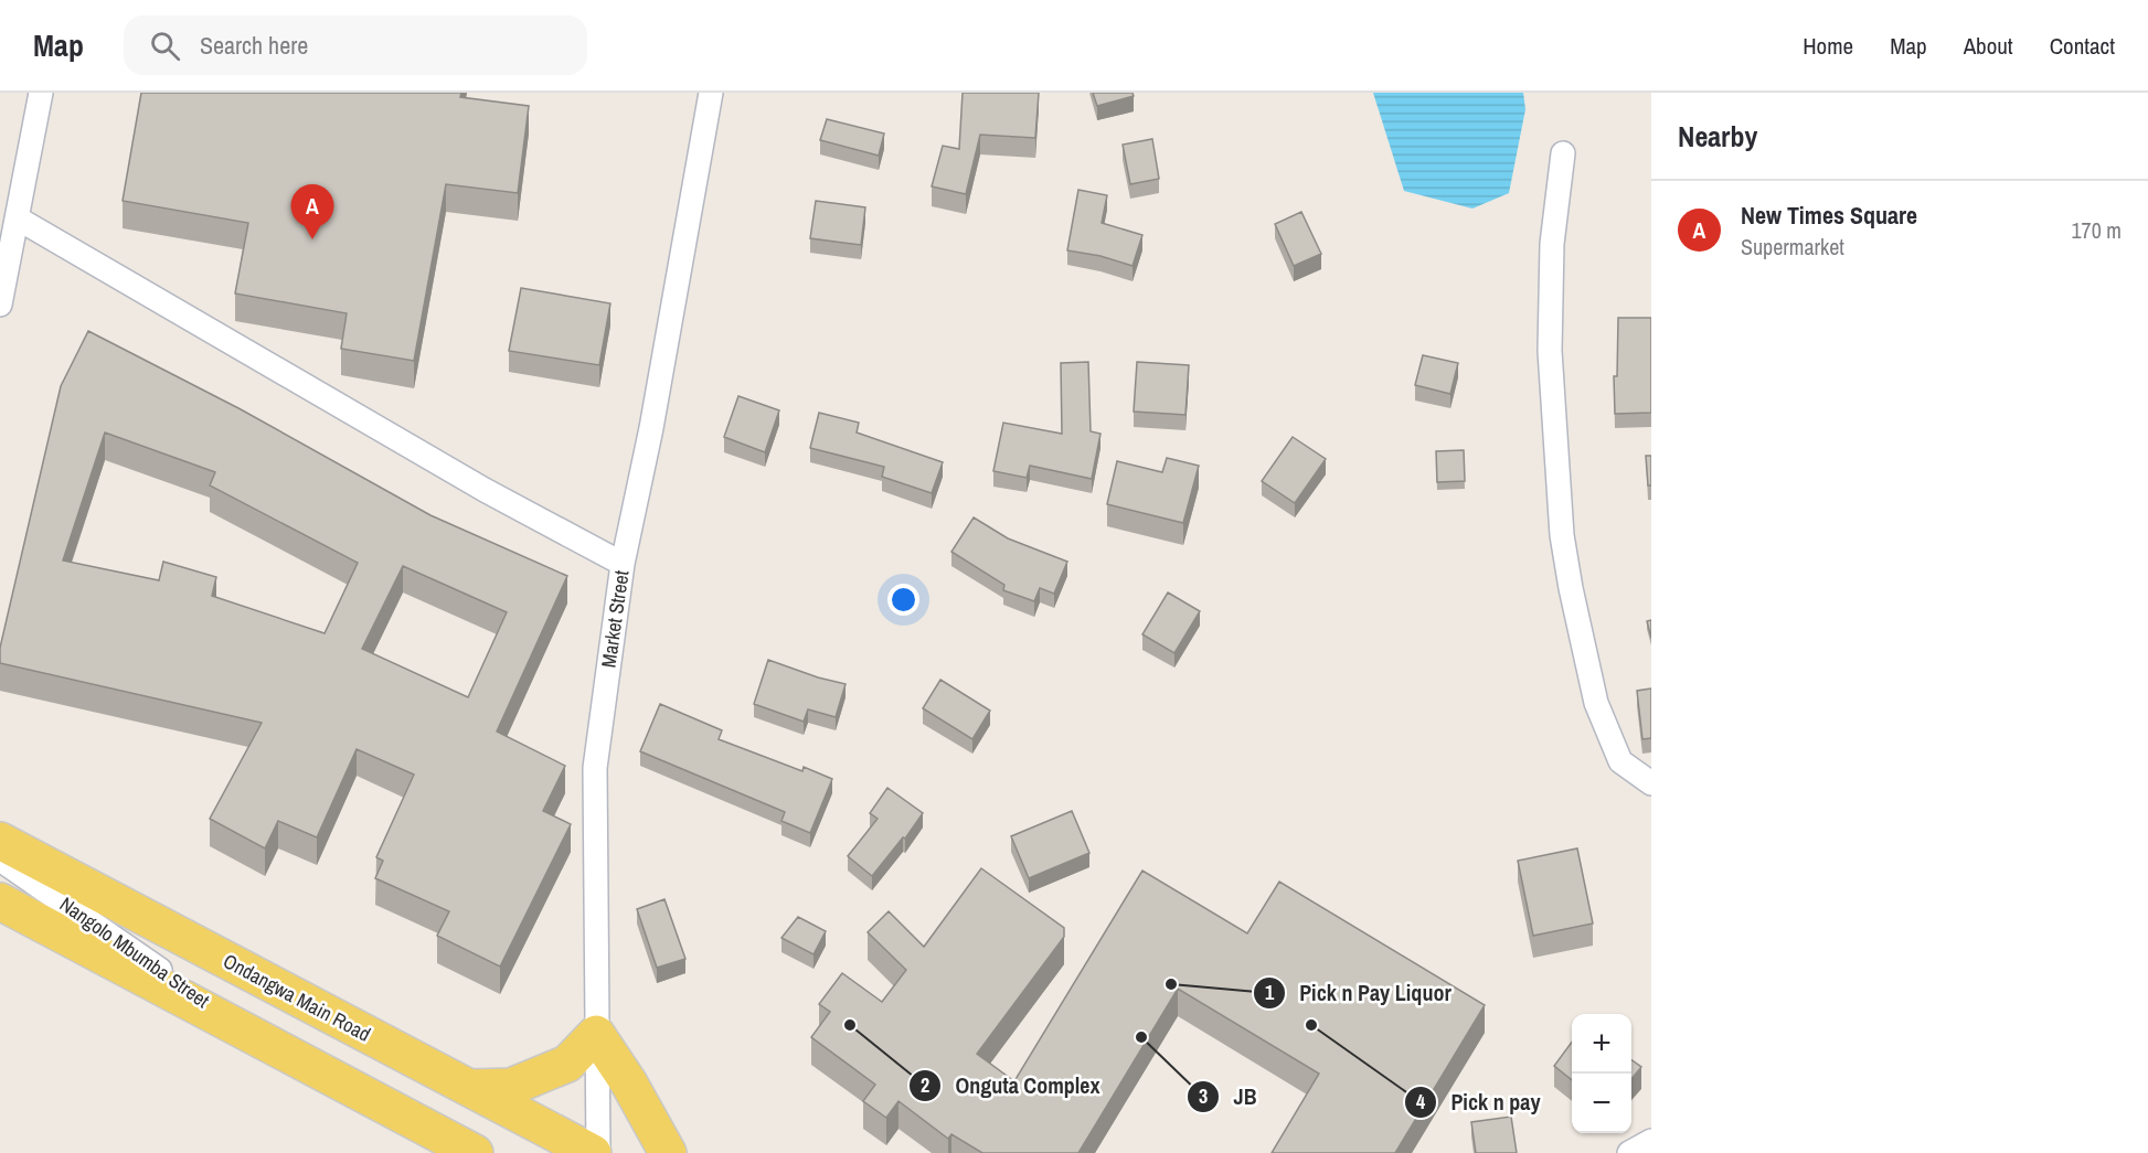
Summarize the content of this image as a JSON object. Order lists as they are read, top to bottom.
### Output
{
  "streets": {
    "main road": ["Ondangwa Main Road"],
    "street": ["Market Street", "Nangolo Mbumba Street"]
  },
  "crossings": [
    ["Market Street", "Ondangwa Main Road"]
  ],
  "places": [
    "Pick n Pay Liquor",
    "Onguta Complex",
    "Pick n pay",
    "JB"
  ],
  "page": {
    "header": "Map",
    "search": "Search here",
    "nav": [
      "Home",
      "Map",
      "About",
      "Contact"
    ],
    "heading": "Nearby",
    "list": [
      {
        "mark": "A",
        "name": "New Times Square",
        "note": "Supermarket",
        "value": "170 m"
      }
    ],
    "pins": "A",
    "map_buttons": ["+", "−"]
  }
}
